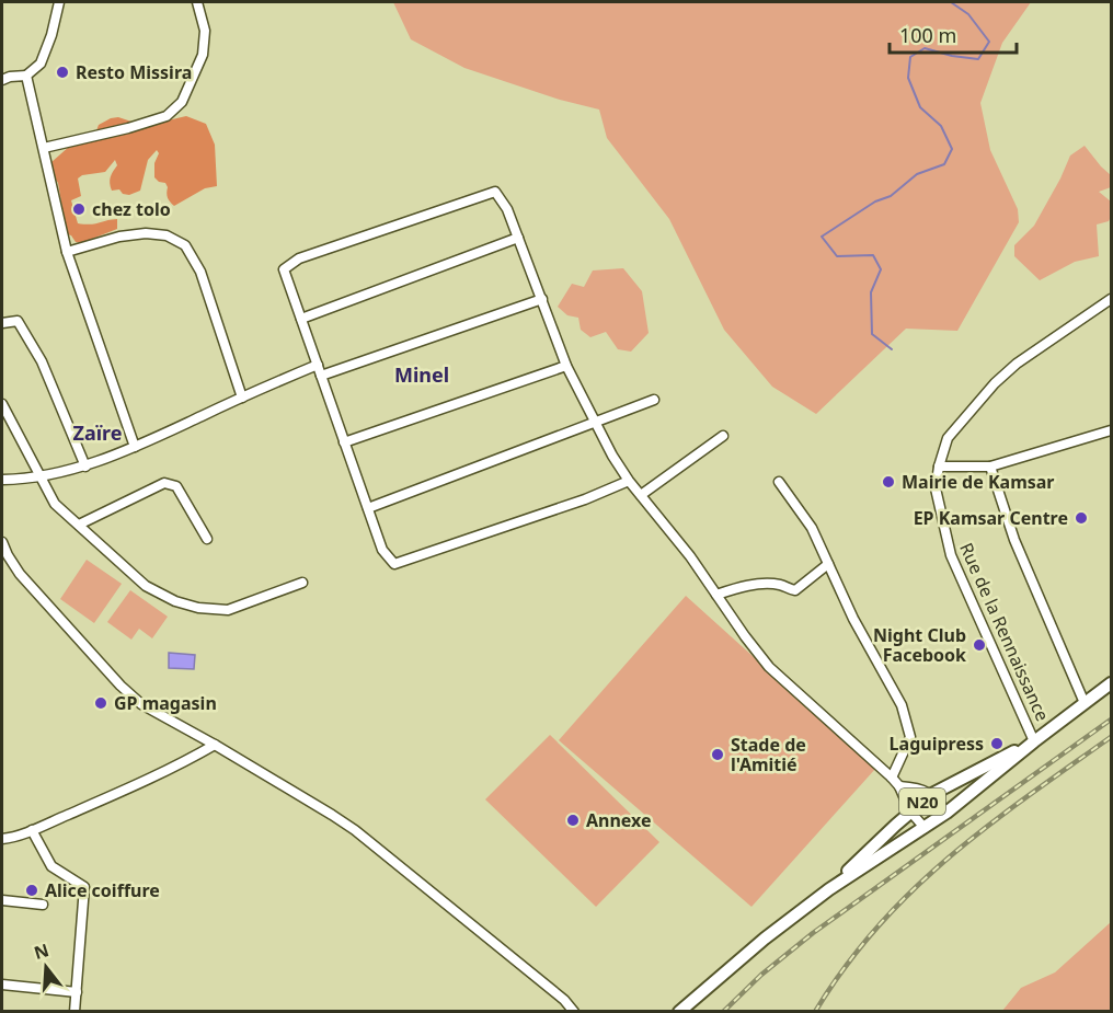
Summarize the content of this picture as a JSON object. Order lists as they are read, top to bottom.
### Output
{
  "streets": {
    "main road": ["N20"],
    "street": ["Rue de la Rennaissance"]
  },
  "crossings": [
    ["Rue de la Rennaissance", "N20"]
  ],
  "districts": ["Minel", "Zaïre"],
  "places": [
    "Resto Missira",
    "chez tolo",
    "Mairie de Kamsar",
    "EP Kamsar Centre",
    "Night Club Facebook",
    "GP magasin",
    "Laguipress",
    "Stade de l'Amitié",
    "Annexe",
    "Alice coiffure"
  ],
  "scale_bar": "100 m",
  "north": "top"
}
